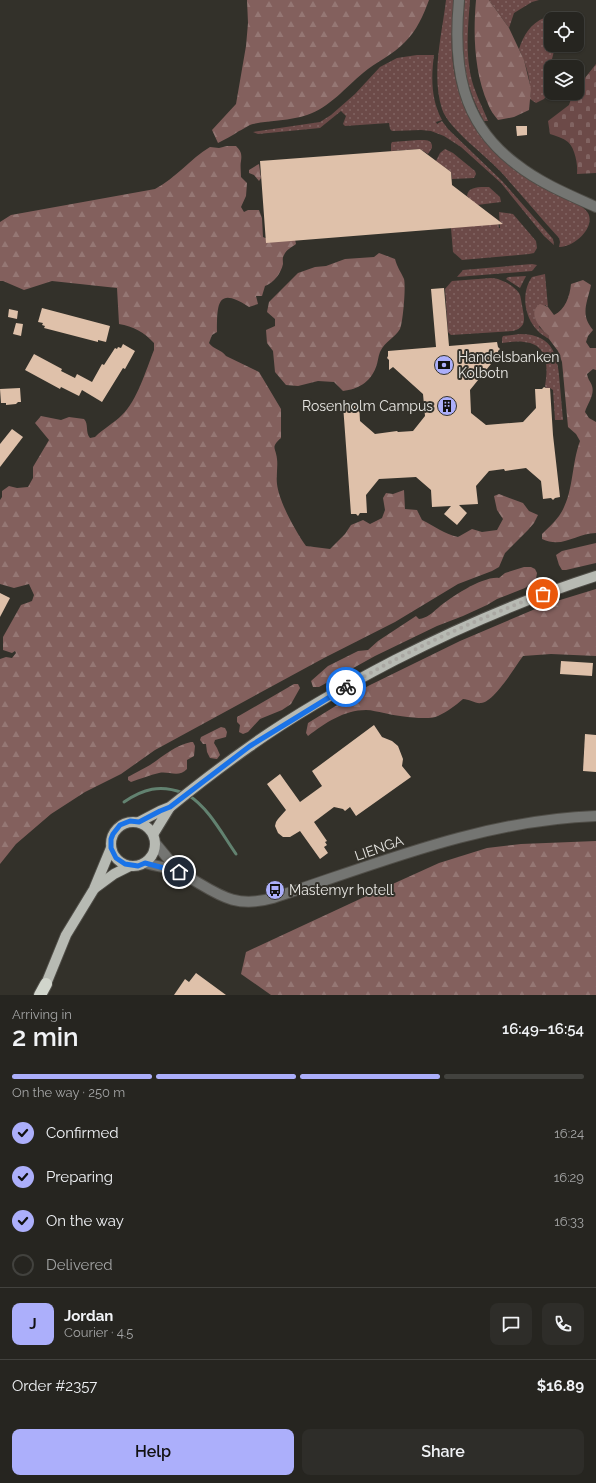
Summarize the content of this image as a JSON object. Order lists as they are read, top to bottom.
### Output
{
  "streets": {
    "street": ["LIENGA"]
  },
  "places": {
    "bank": ["Handelsbanken Kolbotn"],
    "building": ["Rosenholm Campus"],
    "bus stop": ["Mastemyr hotell"]
  },
  "page": {
    "heading": ["2 min", "Arriving in", "16:49–16:54"],
    "panel": [
      "Jordan",
      "Courier · 4.5",
      "Order #2357",
      "$16.89"
    ],
    "bar": "On the way · 250 m",
    "list": [
      ["Confirmed", "16:24"],
      ["Preparing", "16:29"],
      ["On the way", "16:33"],
      "Delivered"
    ],
    "round": "J",
    "buttons": ["Help", "Share"]
  }
}
